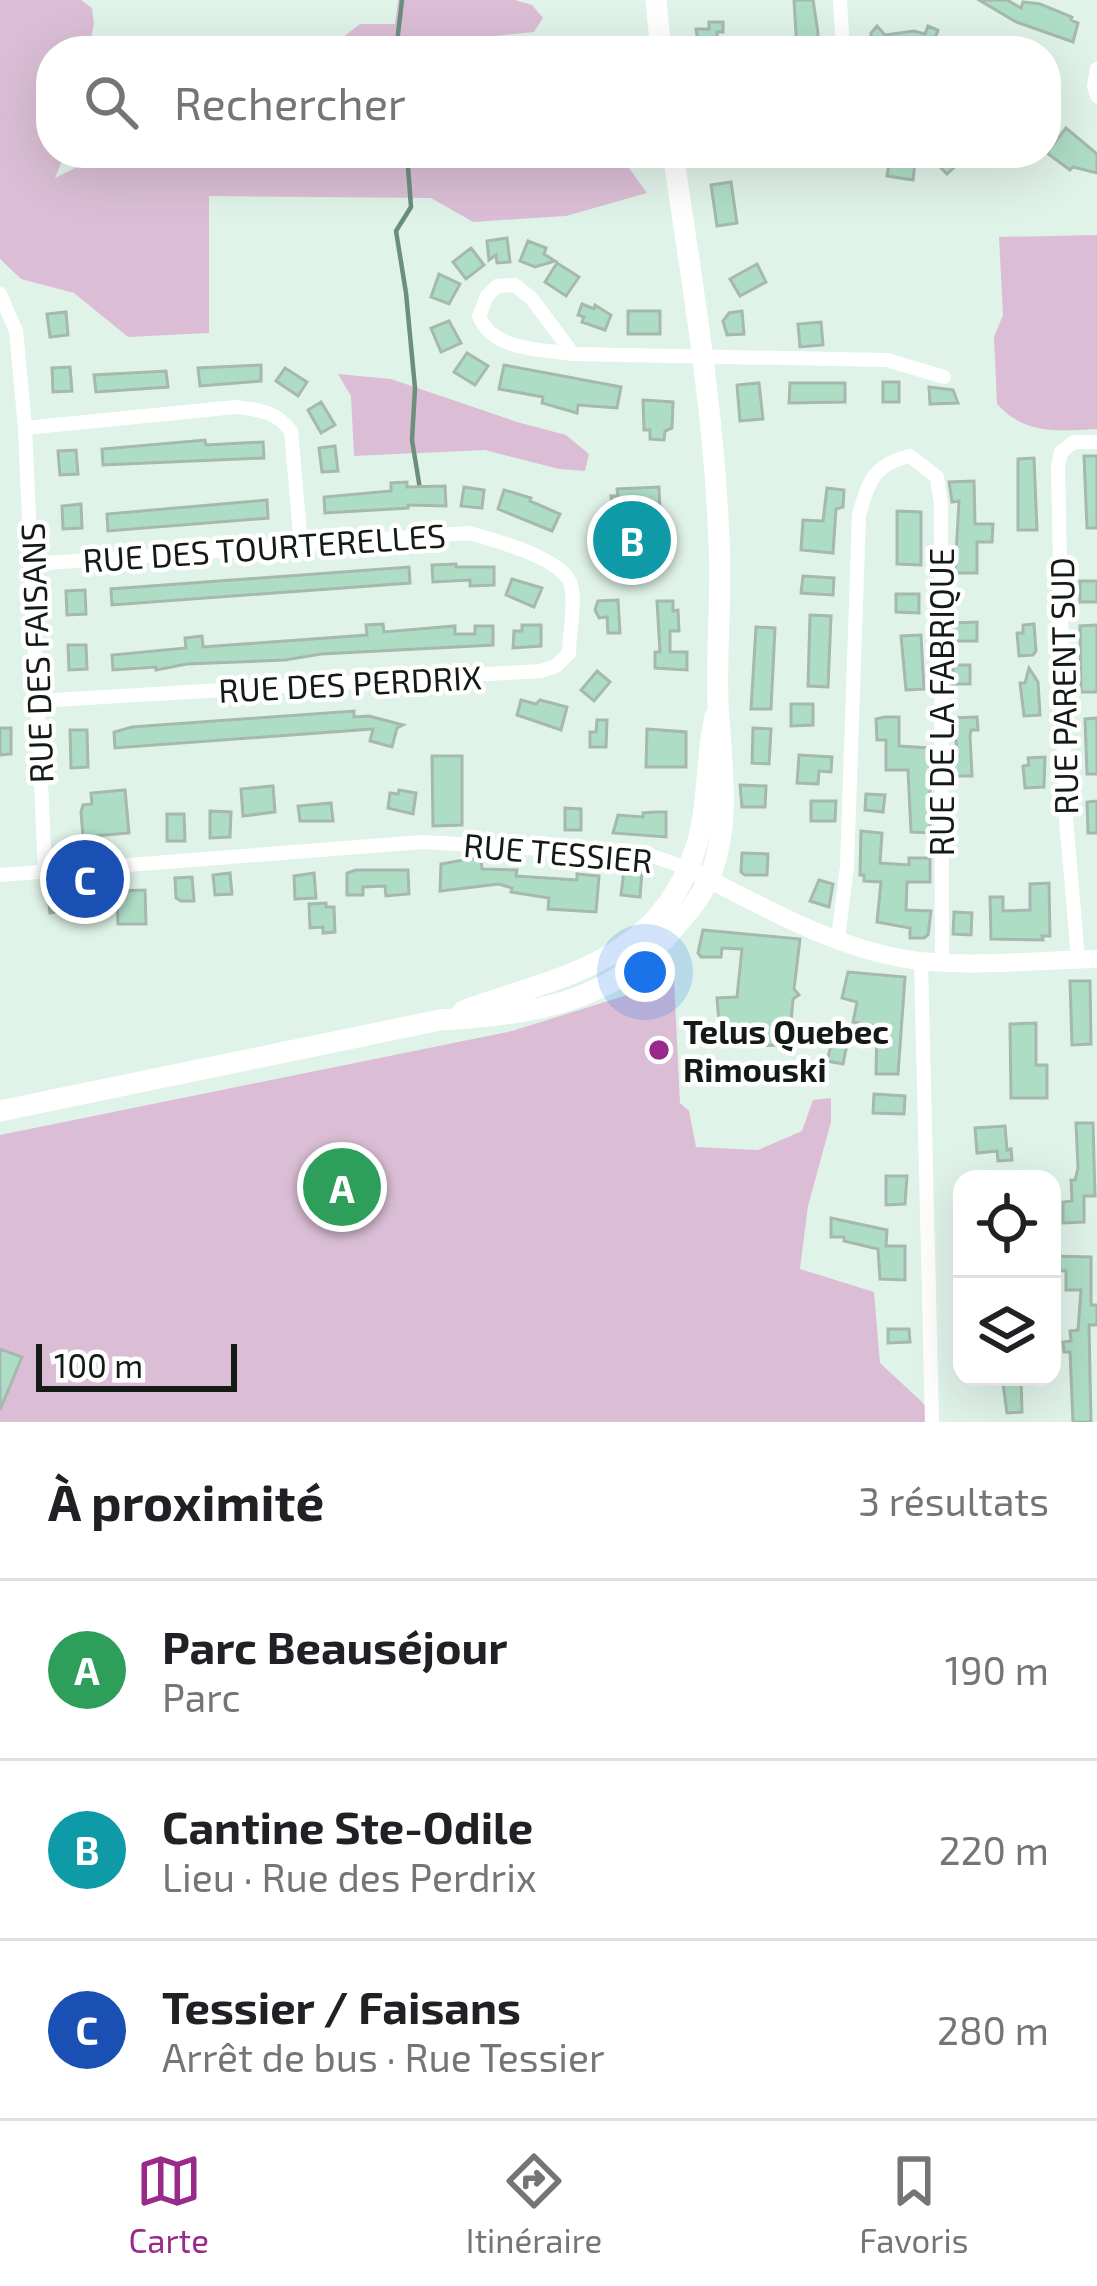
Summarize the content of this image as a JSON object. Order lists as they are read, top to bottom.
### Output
{
  "streets": {
    "street": [
      "RUE DES TOURTERELLES",
      "RUE DES FAISANS",
      "RUE DES PERDRIX",
      "RUE PARENT SUD",
      "RUE DE LA FABRIQUE",
      "RUE TESSIER"
    ]
  },
  "crossings": [
    ["RUE DES TOURTERELLES", "RUE DES FAISANS"],
    ["RUE DES TOURTERELLES", "RUE DES PERDRIX"],
    ["RUE DES FAISANS", "RUE DES PERDRIX"],
    ["RUE DES FAISANS", "RUE TESSIER"],
    ["RUE PARENT SUD", "RUE TESSIER"],
    ["RUE DE LA FABRIQUE", "RUE TESSIER"]
  ],
  "places": ["Telus Quebec Rimouski"],
  "scale_bar": "100 m",
  "page": {
    "search": "Rechercher",
    "pins": ["B", "C", "A"],
    "scale": "100 m",
    "heading": ["À proximité", "3 résultats"],
    "list": [
      {
        "mark": "A",
        "name": "Parc Beauséjour",
        "note": "Parc",
        "value": "190 m"
      },
      {
        "mark": "B",
        "name": "Cantine Ste-Odile",
        "note": "Lieu · Rue des Perdrix",
        "value": "220 m"
      },
      {
        "mark": "C",
        "name": "Tessier / Faisans",
        "note": "Arrêt de bus · Rue Tessier",
        "value": "280 m"
      }
    ],
    "nav": ["Carte", "Itinéraire", "Favoris"]
  }
}
